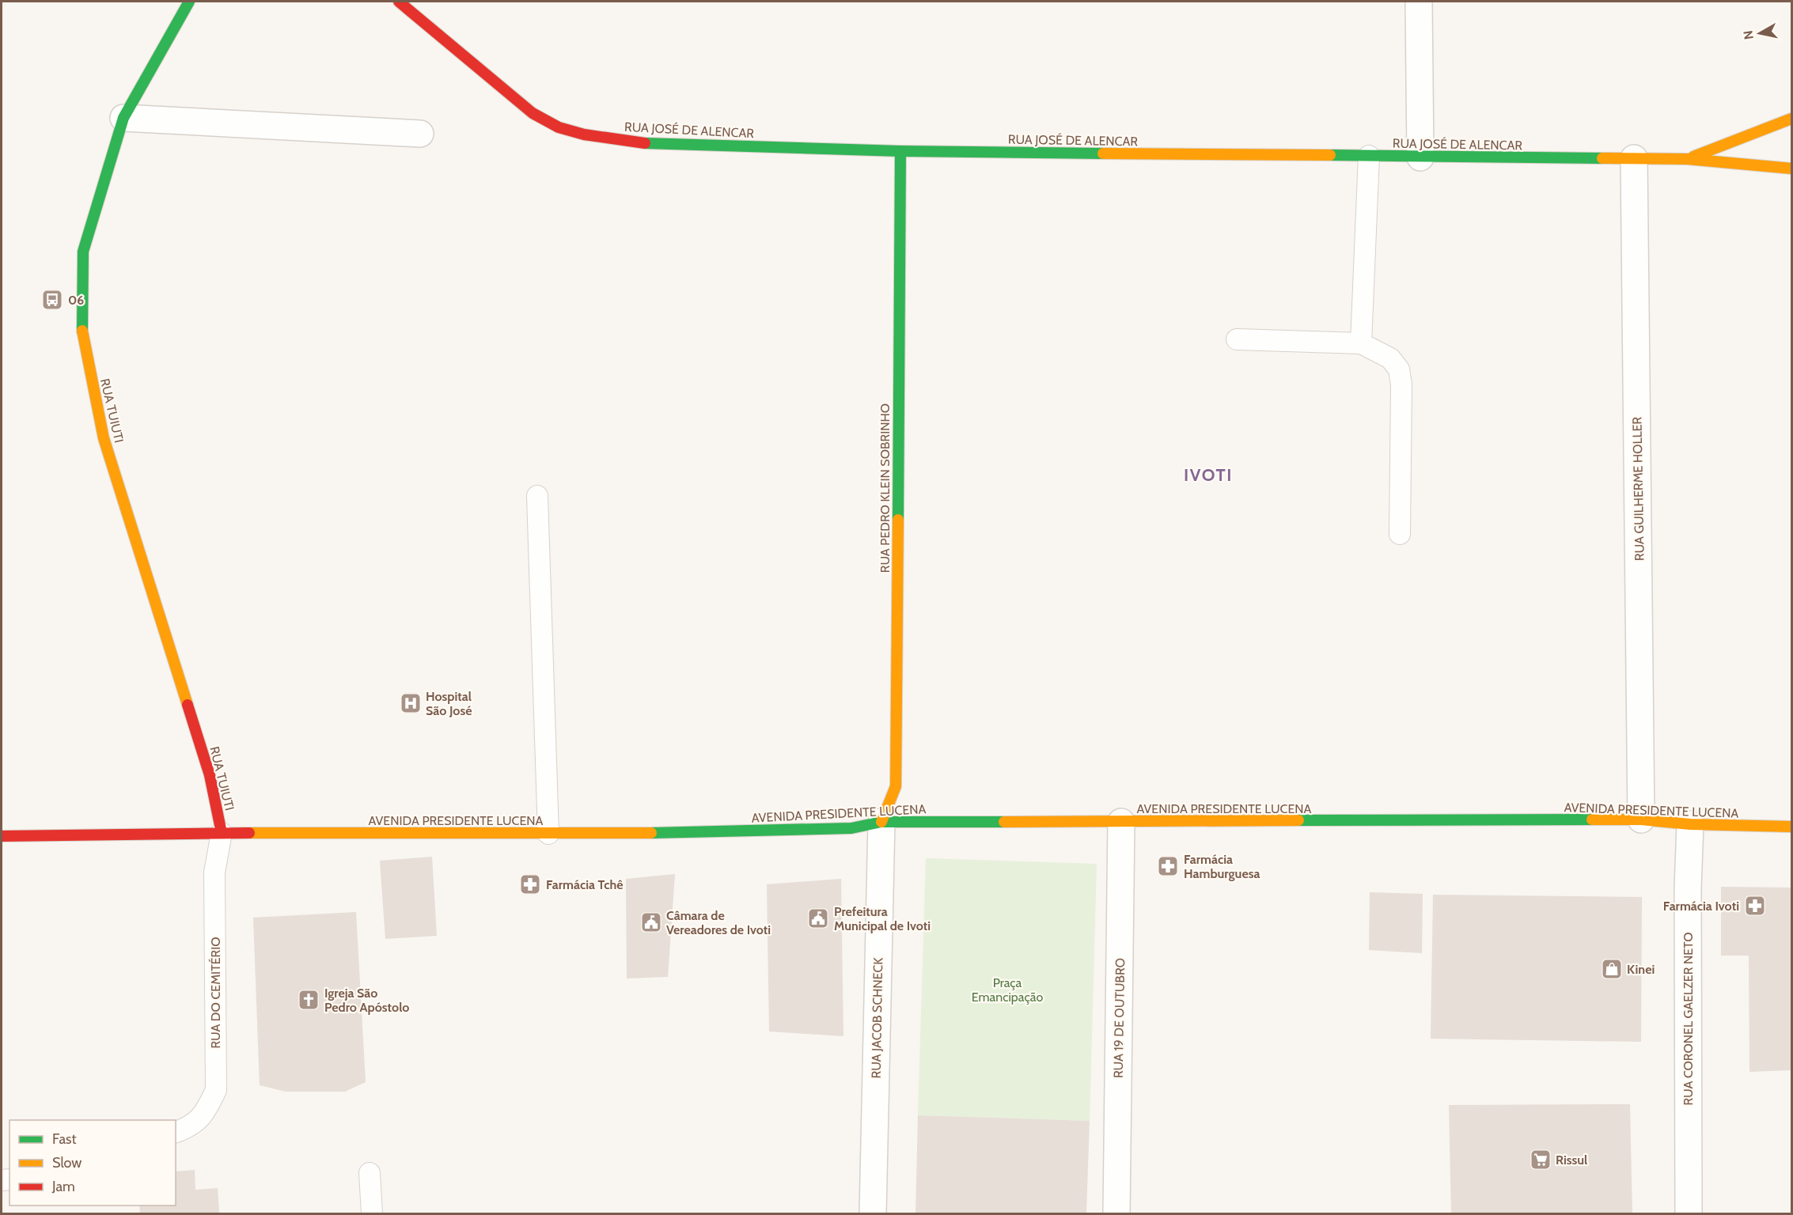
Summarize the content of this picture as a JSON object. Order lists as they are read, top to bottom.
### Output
{
  "streets": {
    "main road": [
      "RUA JOSÉ DE ALENCAR",
      "RUA TUIUTI",
      "RUA PEDRO KLEIN SOBRINHO",
      "AVENIDA PRESIDENTE LUCENA"
    ],
    "street": [
      "RUA GUILHERME HOLLER",
      "RUA JACOB SCHNECK",
      "RUA 19 DE OUTUBRO",
      "RUA CORONEL GAELZER NETO"
    ],
    "lane": ["RUA DO CEMITÉRIO"]
  },
  "crossings": [
    ["RUA JOSÉ DE ALENCAR", "RUA PEDRO KLEIN SOBRINHO"],
    ["RUA JOSÉ DE ALENCAR", "RUA GUILHERME HOLLER"],
    ["RUA TUIUTI", "AVENIDA PRESIDENTE LUCENA"],
    ["RUA TUIUTI", "RUA DO CEMITÉRIO"],
    ["RUA PEDRO KLEIN SOBRINHO", "AVENIDA PRESIDENTE LUCENA"],
    ["RUA PEDRO KLEIN SOBRINHO", "RUA JACOB SCHNECK"],
    ["RUA GUILHERME HOLLER", "AVENIDA PRESIDENTE LUCENA"],
    ["AVENIDA PRESIDENTE LUCENA", "RUA DO CEMITÉRIO"],
    ["AVENIDA PRESIDENTE LUCENA", "RUA JACOB SCHNECK"],
    ["AVENIDA PRESIDENTE LUCENA", "RUA 19 DE OUTUBRO"],
    ["AVENIDA PRESIDENTE LUCENA", "RUA CORONEL GAELZER NETO"]
  ],
  "districts": ["IVOTI"],
  "parks": ["Praça Emancipação"],
  "places": {
    "bus stop": ["06"],
    "hospital": ["Hospital São José"],
    "pharmacy": ["Farmácia Hamburguesa", "Farmácia Tchê", "Farmácia Ivoti"],
    "public building": ["Prefeitura Municipal de Ivoti", "Câmara de Vereadores de Ivoti"],
    "shop": ["Kinei"],
    "church": ["Igreja São Pedro Apóstolo"],
    "supermarket": ["Rissul"]
  },
  "legend": ["Fast", "Slow", "Jam"],
  "north": "left"
}
